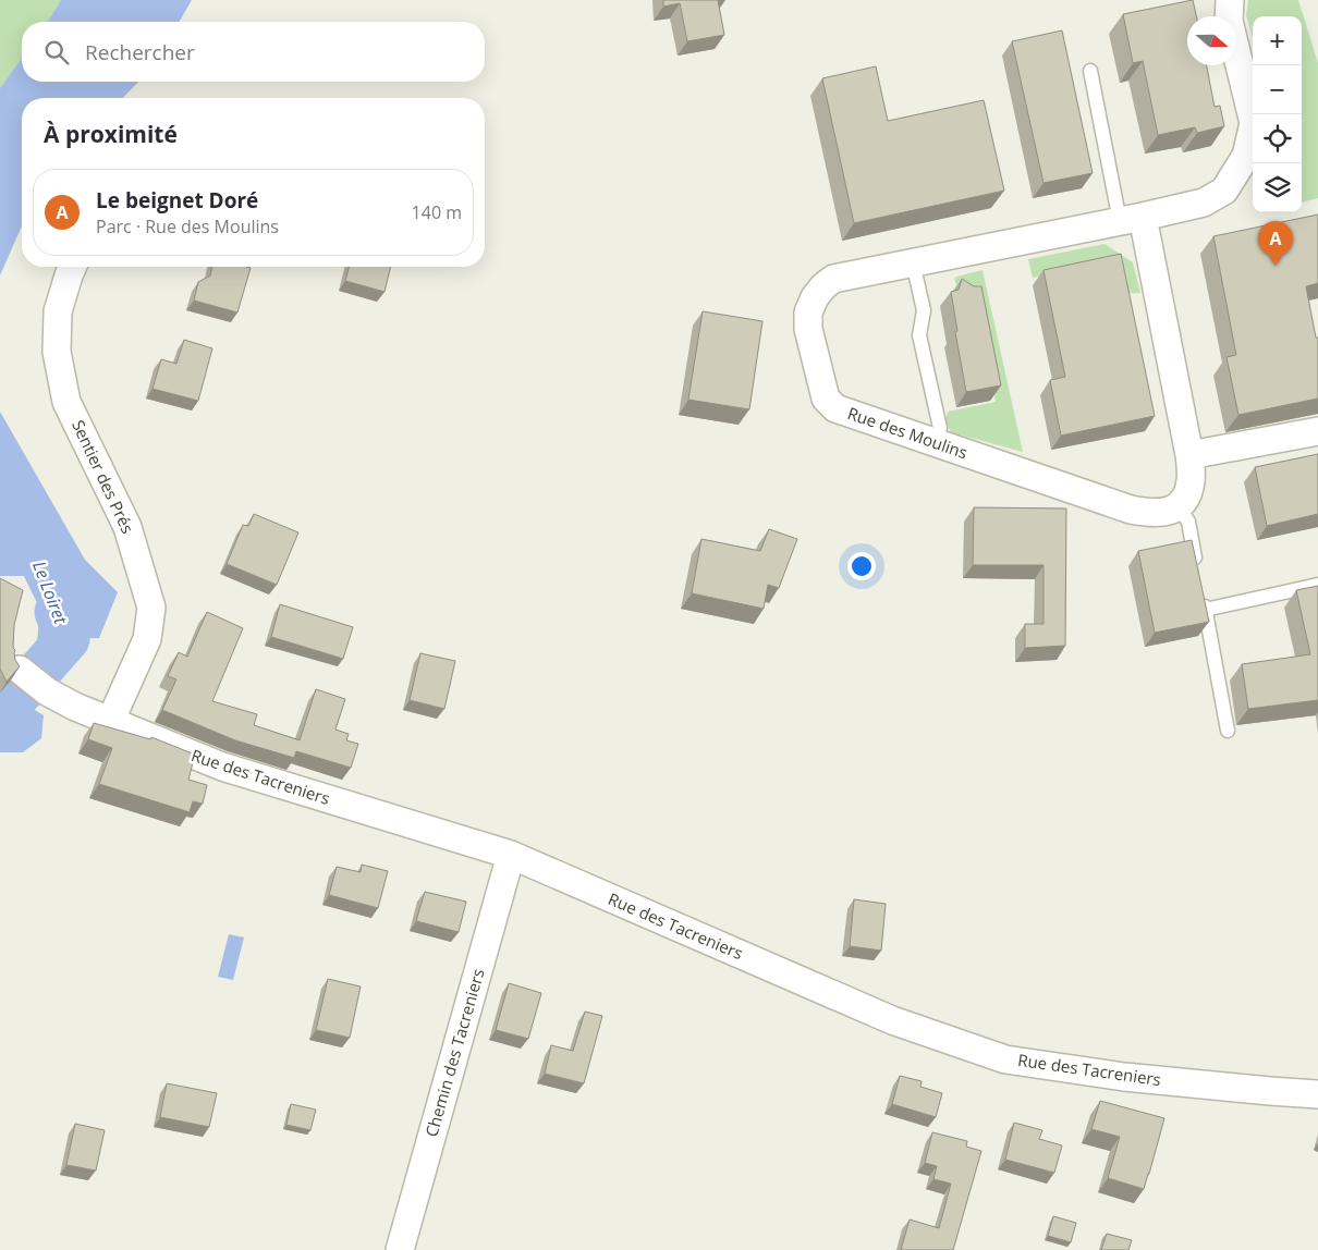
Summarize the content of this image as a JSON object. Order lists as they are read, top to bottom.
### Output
{
  "streets": {
    "street": [
      "Rue des Moulins",
      "Sentier des Prés",
      "Rue des Tacreniers",
      "Chemin des Tacreniers"
    ]
  },
  "crossings": [
    ["Sentier des Prés", "Rue des Tacreniers"],
    ["Rue des Tacreniers", "Chemin des Tacreniers"]
  ],
  "water": ["Le Loiret"],
  "north": "right",
  "page": {
    "map_buttons": ["+", "−"],
    "search": "Rechercher",
    "heading": "À proximité",
    "list": [
      {
        "mark": "A",
        "name": "Le beignet Doré",
        "note": "Parc · Rue des Moulins",
        "value": "140 m"
      }
    ],
    "pins": "A"
  }
}
